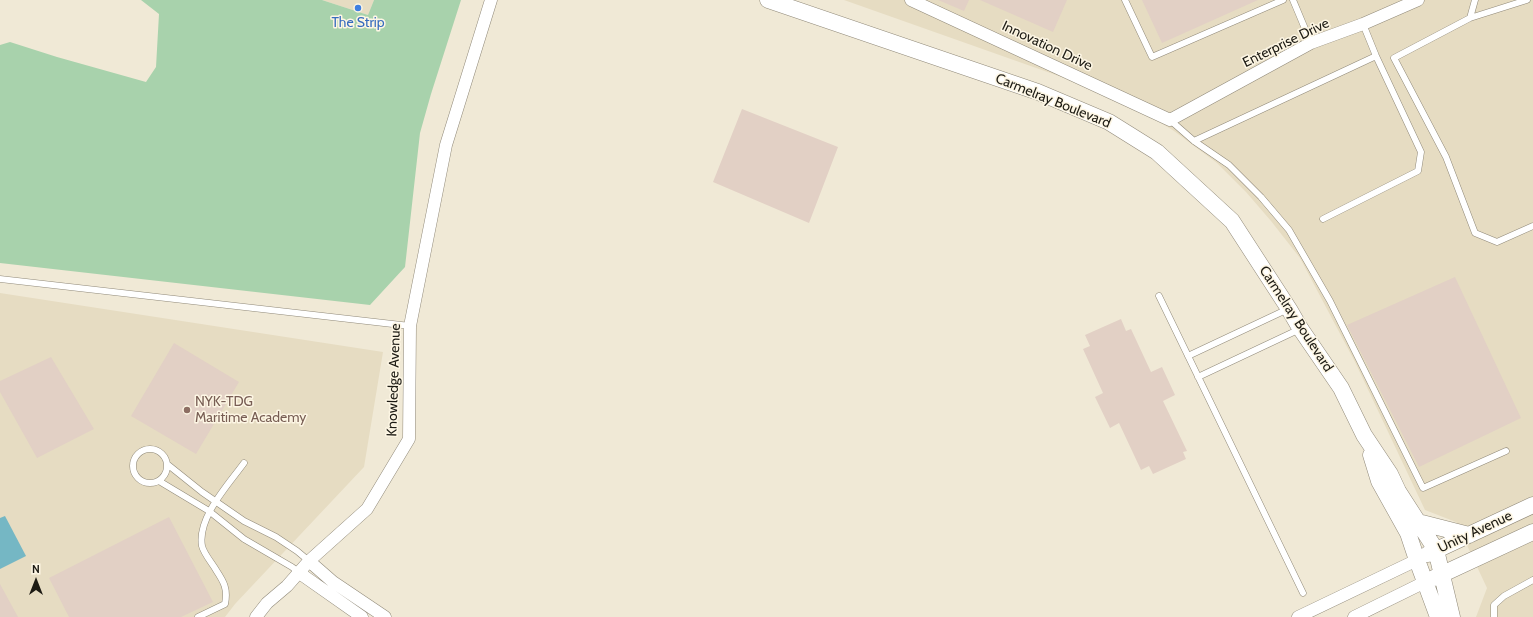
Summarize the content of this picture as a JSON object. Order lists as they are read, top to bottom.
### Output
{
  "streets": {
    "street": [
      "Enterprise Drive",
      "Innovation Drive",
      "Carmelray Boulevard",
      "Knowledge Avenue",
      "Unity Avenue"
    ]
  },
  "crossings": [
    ["Enterprise Drive", "Innovation Drive"],
    ["Carmelray Boulevard", "Unity Avenue"]
  ],
  "places": ["The Strip", "NYK-TDG Maritime Academy"],
  "north": "top"
}
